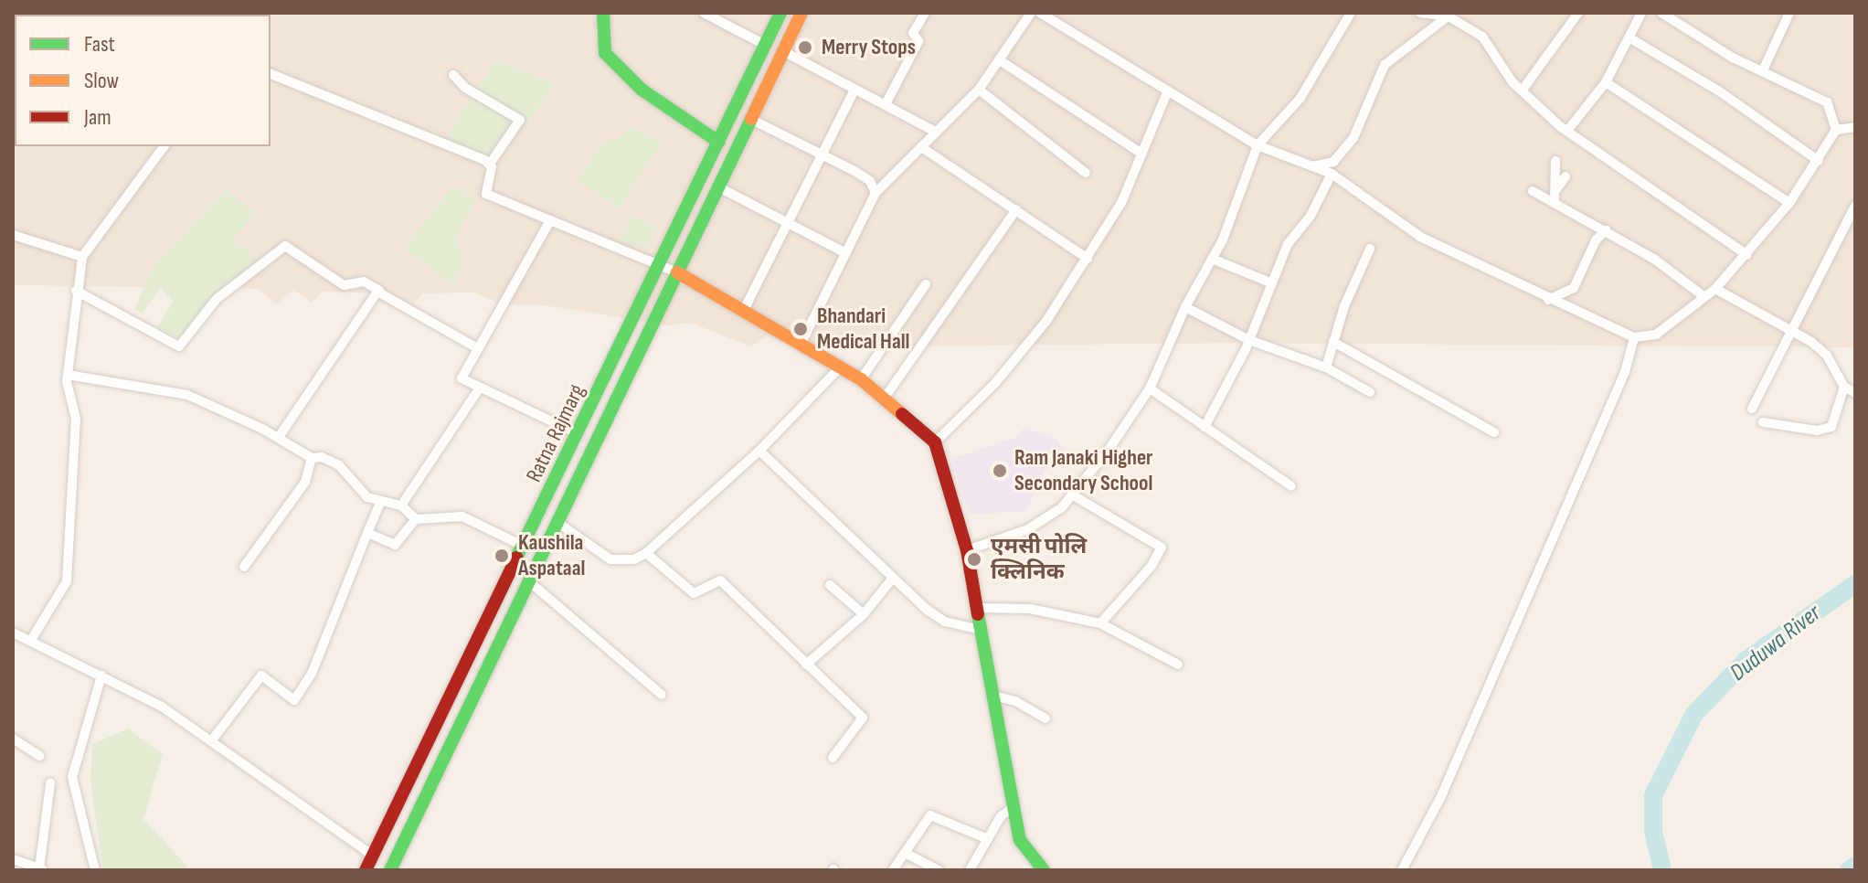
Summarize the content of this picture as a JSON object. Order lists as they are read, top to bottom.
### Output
{
  "streets": {
    "main road": ["Ratna Rajmarg"]
  },
  "water": ["Duduwa River"],
  "places": [
    "Merry Stops",
    "Bhandari Medical Hall",
    "Ram Janaki Higher Secondary School",
    "Kaushila Aspataal",
    "एमसी पोलि क्लिनिक"
  ],
  "legend": ["Fast", "Slow", "Jam"]
}
